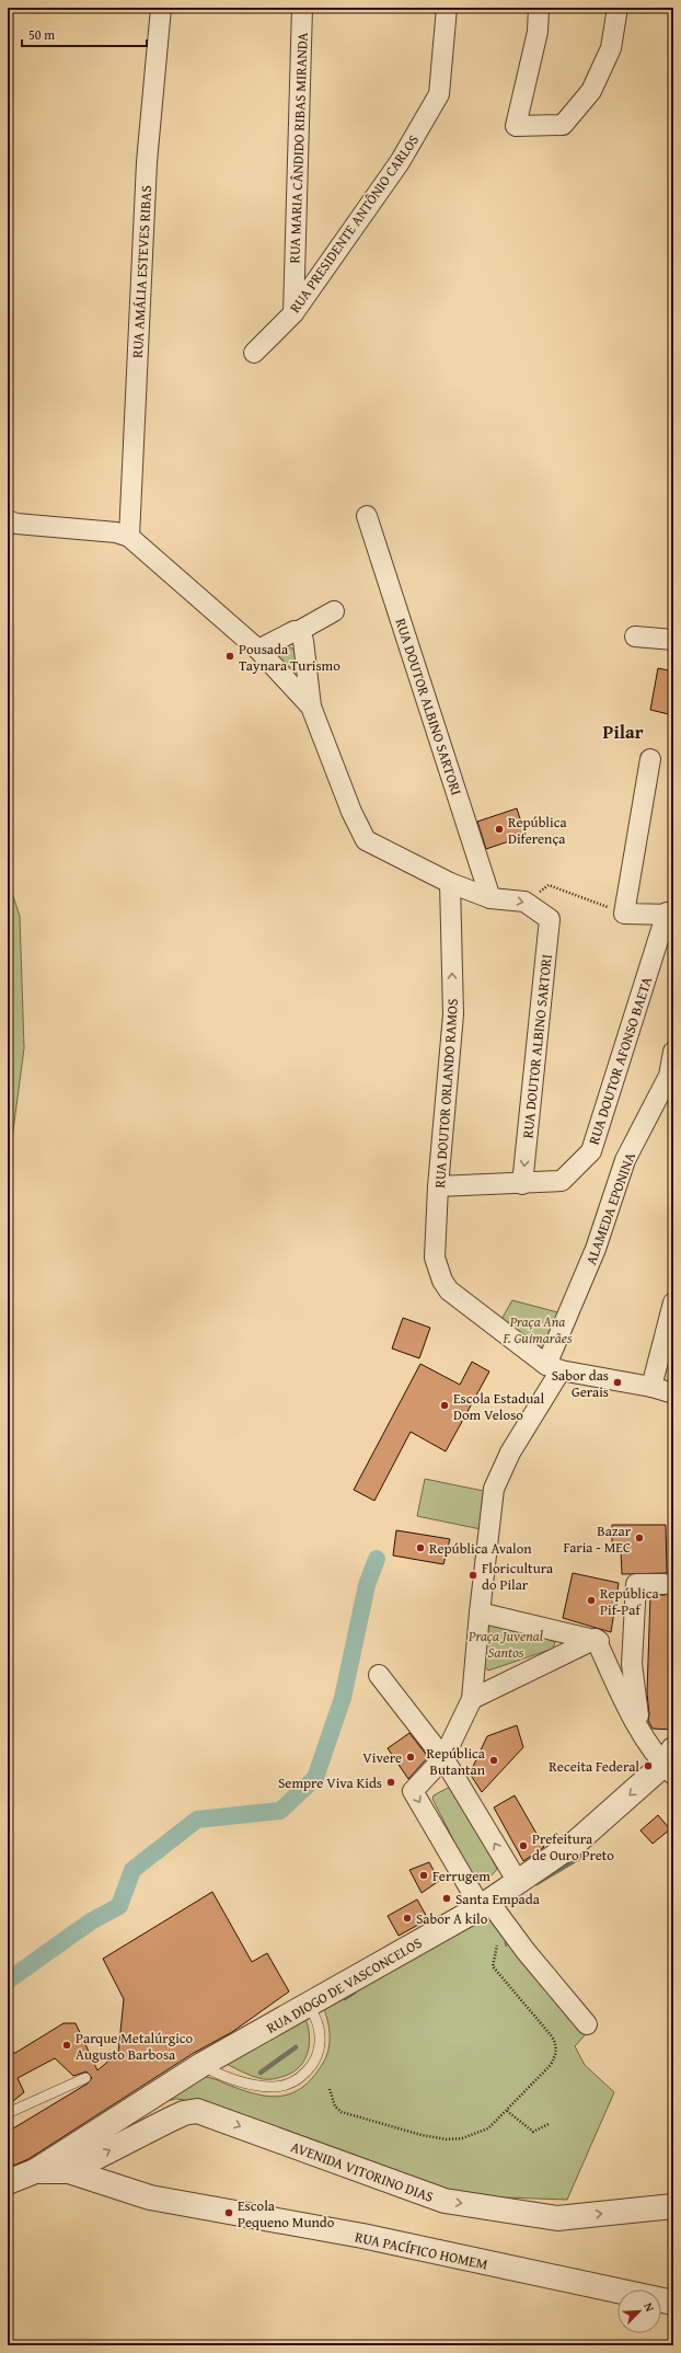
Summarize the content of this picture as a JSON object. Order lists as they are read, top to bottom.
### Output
{
  "streets": {
    "street": [
      "RUA MARIA CÂNDIDO RIBAS MIRANDA",
      "RUA PRESIDENTE ANTÔNIO CARLOS",
      "RUA AMÁLIA ESTEVES RIBAS",
      "RUA DOUTOR ALBINO SARTORI",
      "RUA DOUTOR AFONSO BAETA",
      "RUA DOUTOR ORLANDO RAMOS",
      "ALAMEDA EPONINA",
      "RUA DIOGO DE VASCONCELOS",
      "AVENIDA VITORINO DIAS",
      "RUA PACÍFICO HOMEM"
    ]
  },
  "crossings": [
    ["RUA MARIA CÂNDIDO RIBAS MIRANDA", "RUA PRESIDENTE ANTÔNIO CARLOS"],
    ["RUA DOUTOR ALBINO SARTORI", "RUA DOUTOR AFONSO BAETA"],
    ["RUA DOUTOR ALBINO SARTORI", "RUA DOUTOR ORLANDO RAMOS"],
    ["RUA DOUTOR AFONSO BAETA", "RUA DOUTOR ORLANDO RAMOS"],
    ["RUA DOUTOR ORLANDO RAMOS", "ALAMEDA EPONINA"],
    ["AVENIDA VITORINO DIAS", "RUA PACÍFICO HOMEM"]
  ],
  "one_way": ["RUA DOUTOR ORLANDO RAMOS", "AVENIDA VITORINO DIAS"],
  "districts": ["Pilar"],
  "parks": ["Praça Ana F. Guimarães", "Praça Juvenal Santos"],
  "places": [
    "Pousada Taynara Turismo",
    "República Diferença",
    "Sabor das Gerais",
    "Escola Estadual Dom Veloso",
    "Bazar Faria - MEC",
    "República Avalon",
    "Floricultura do Pilar",
    "República Pif-Paf",
    "Vivere",
    "República Butantan",
    "Receita Federal",
    "Sempre Viva Kids",
    "Prefeitura de Ouro Preto",
    "Ferrugem",
    "Santa Empada",
    "Sabor A kilo",
    "Parque Metalúrgico Augusto Barbosa",
    "Escola Pequeno Mundo"
  ],
  "scale_bar": "50 m",
  "north": "top right"
}
